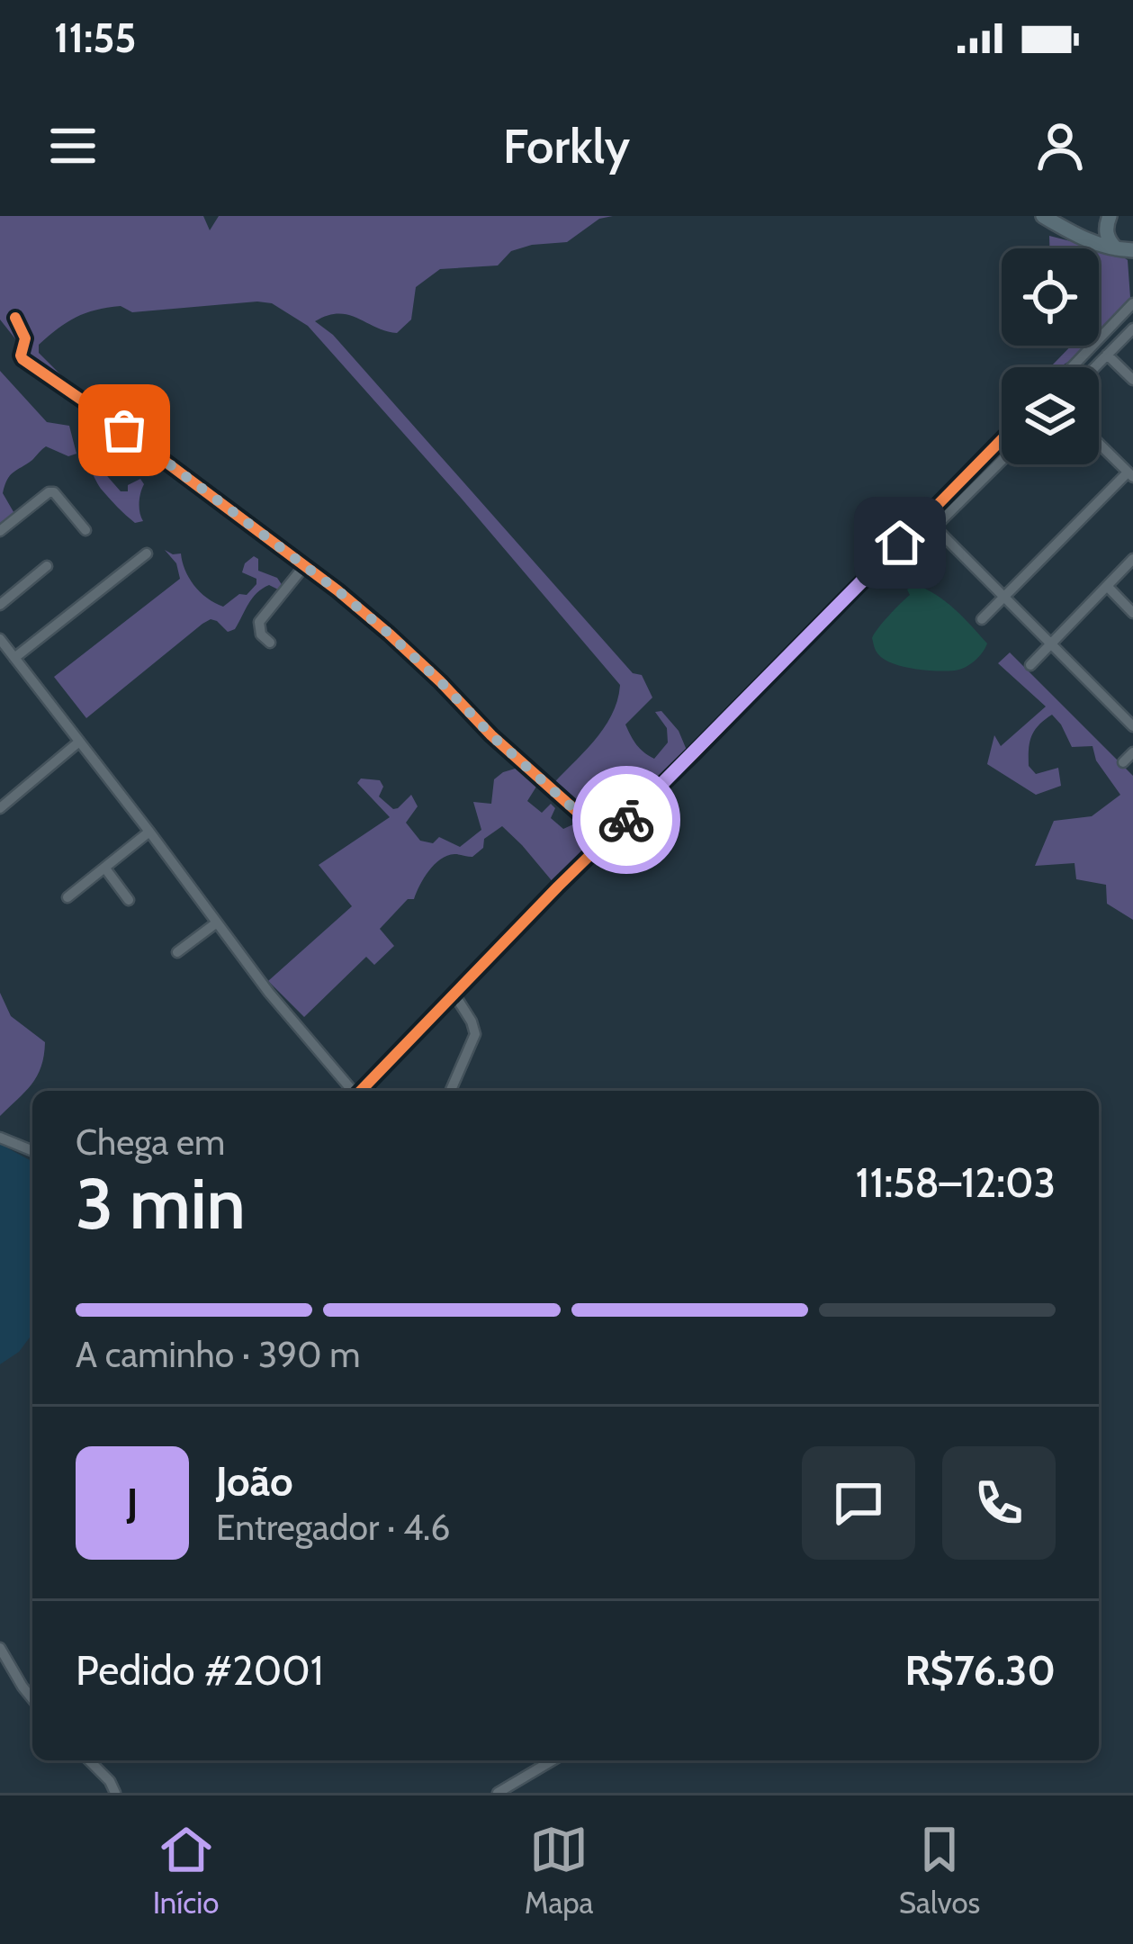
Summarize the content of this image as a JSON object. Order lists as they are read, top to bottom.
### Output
{
  "page": {
    "status": "11:55",
    "header": "Forkly",
    "heading": ["3 min", "Chega em", "11:58–12:03"],
    "panel": [
      "João",
      "Entregador · 4.6",
      "Pedido #2001",
      "R$76.30"
    ],
    "bar": "A caminho · 390 m",
    "round": "J",
    "tabs": ["Início", "Mapa", "Salvos"]
  }
}
